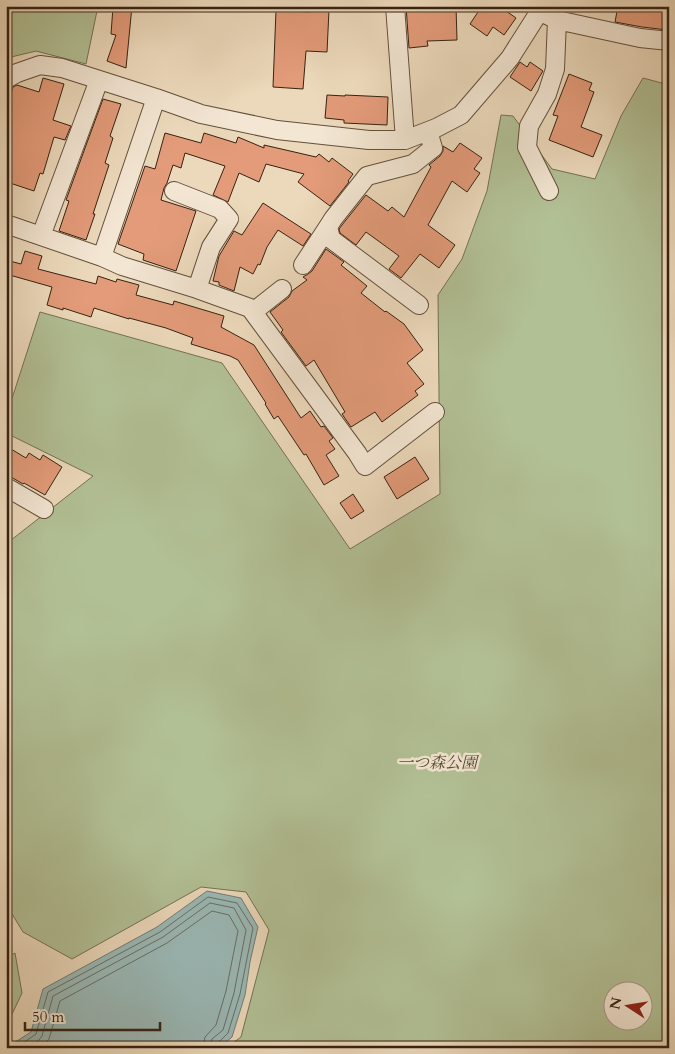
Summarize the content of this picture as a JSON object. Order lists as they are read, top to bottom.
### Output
{
  "parks": ["一つ森公園"],
  "scale_bar": "50 m",
  "north": "left"
}
